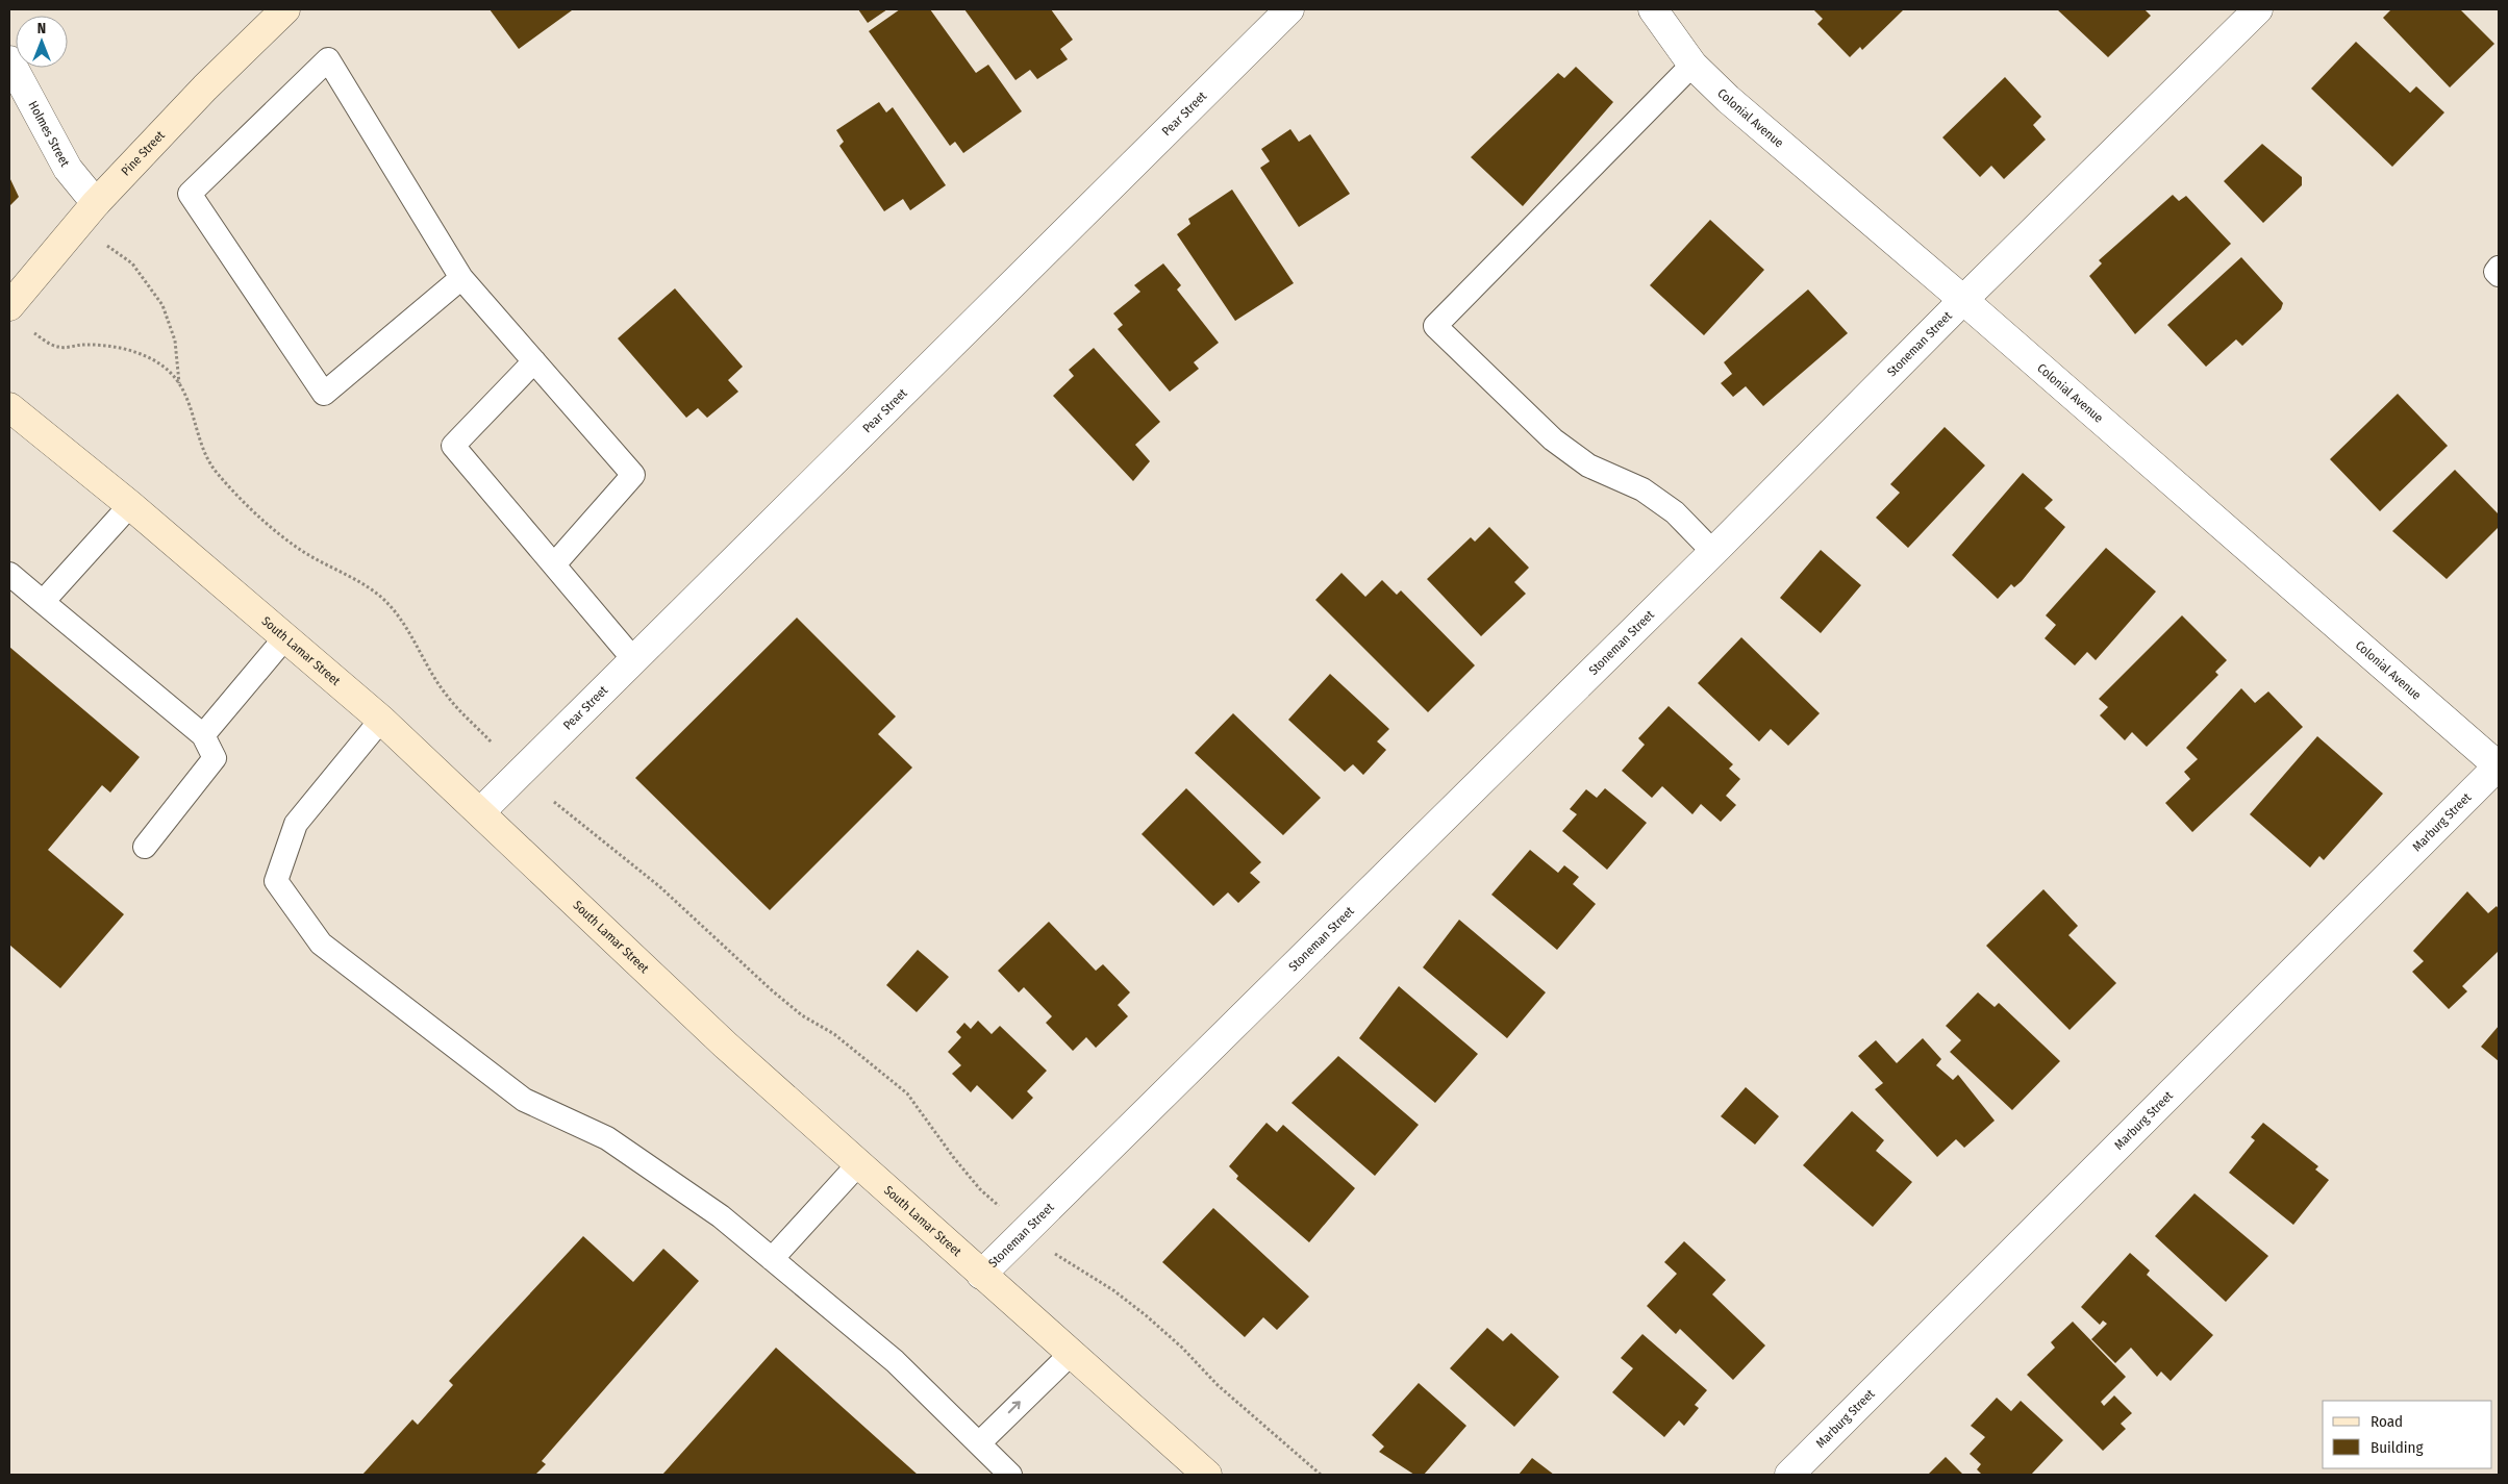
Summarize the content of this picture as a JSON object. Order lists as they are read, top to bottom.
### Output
{
  "streets": {
    "main road": ["Pine Street", "South Lamar Street"],
    "street": [
      "Pear Street",
      "Colonial Avenue",
      "Holmes Street",
      "Stoneman Street",
      "Marburg Street"
    ]
  },
  "crossings": [
    ["Pear Street", "South Lamar Street"],
    ["Colonial Avenue", "Stoneman Street"],
    ["Colonial Avenue", "Marburg Street"],
    ["Holmes Street", "Pine Street"],
    ["Stoneman Street", "South Lamar Street"]
  ],
  "legend": ["Road", "Building"],
  "north": "top"
}
